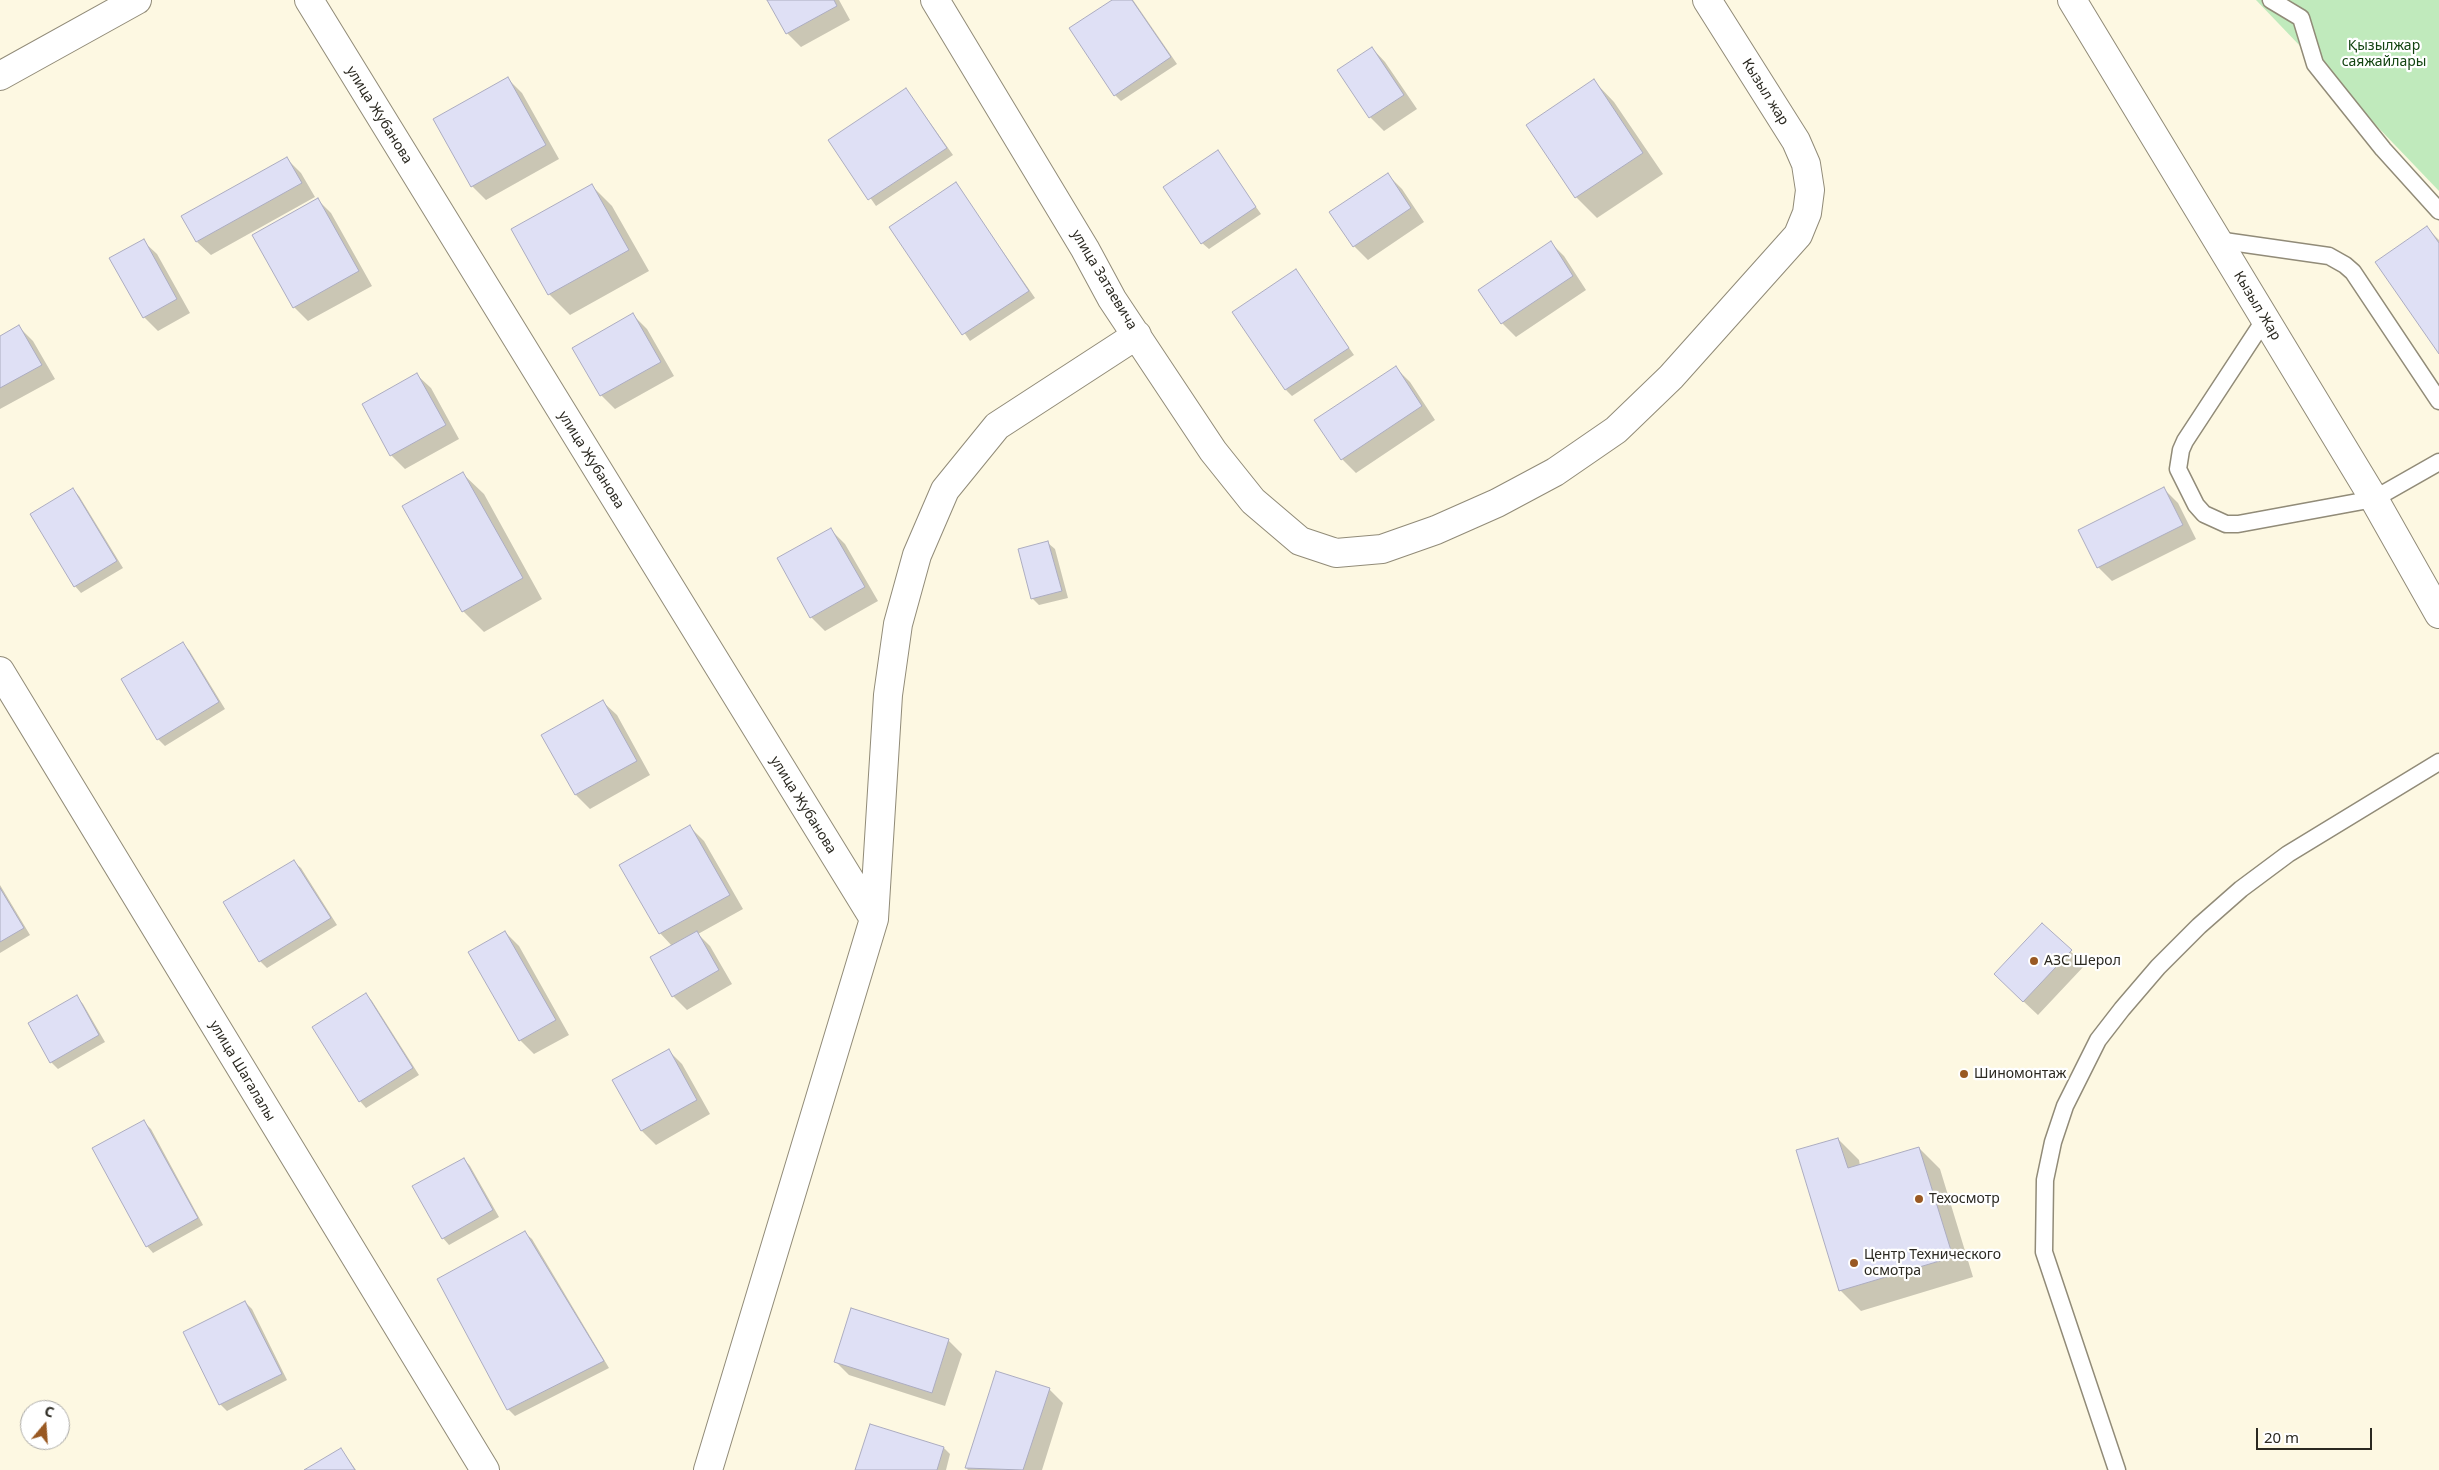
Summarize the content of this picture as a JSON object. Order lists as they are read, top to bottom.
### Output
{
  "streets": {
    "street": [
      "Кызыл жар",
      "улица Жубанова",
      "улица Затаевича",
      "Кызыл Жар",
      "улица Шагалалы"
    ]
  },
  "crossings": [
    ["Кызыл жар", "улица Затаевича"]
  ],
  "parks": ["Қызылжар саяжайлары"],
  "places": [
    "АЗС Шерол",
    "Шиномонтаж",
    "Техосмотр",
    "Центр Технического осмотра"
  ],
  "scale_bar": "20 m",
  "north": "top"
}
